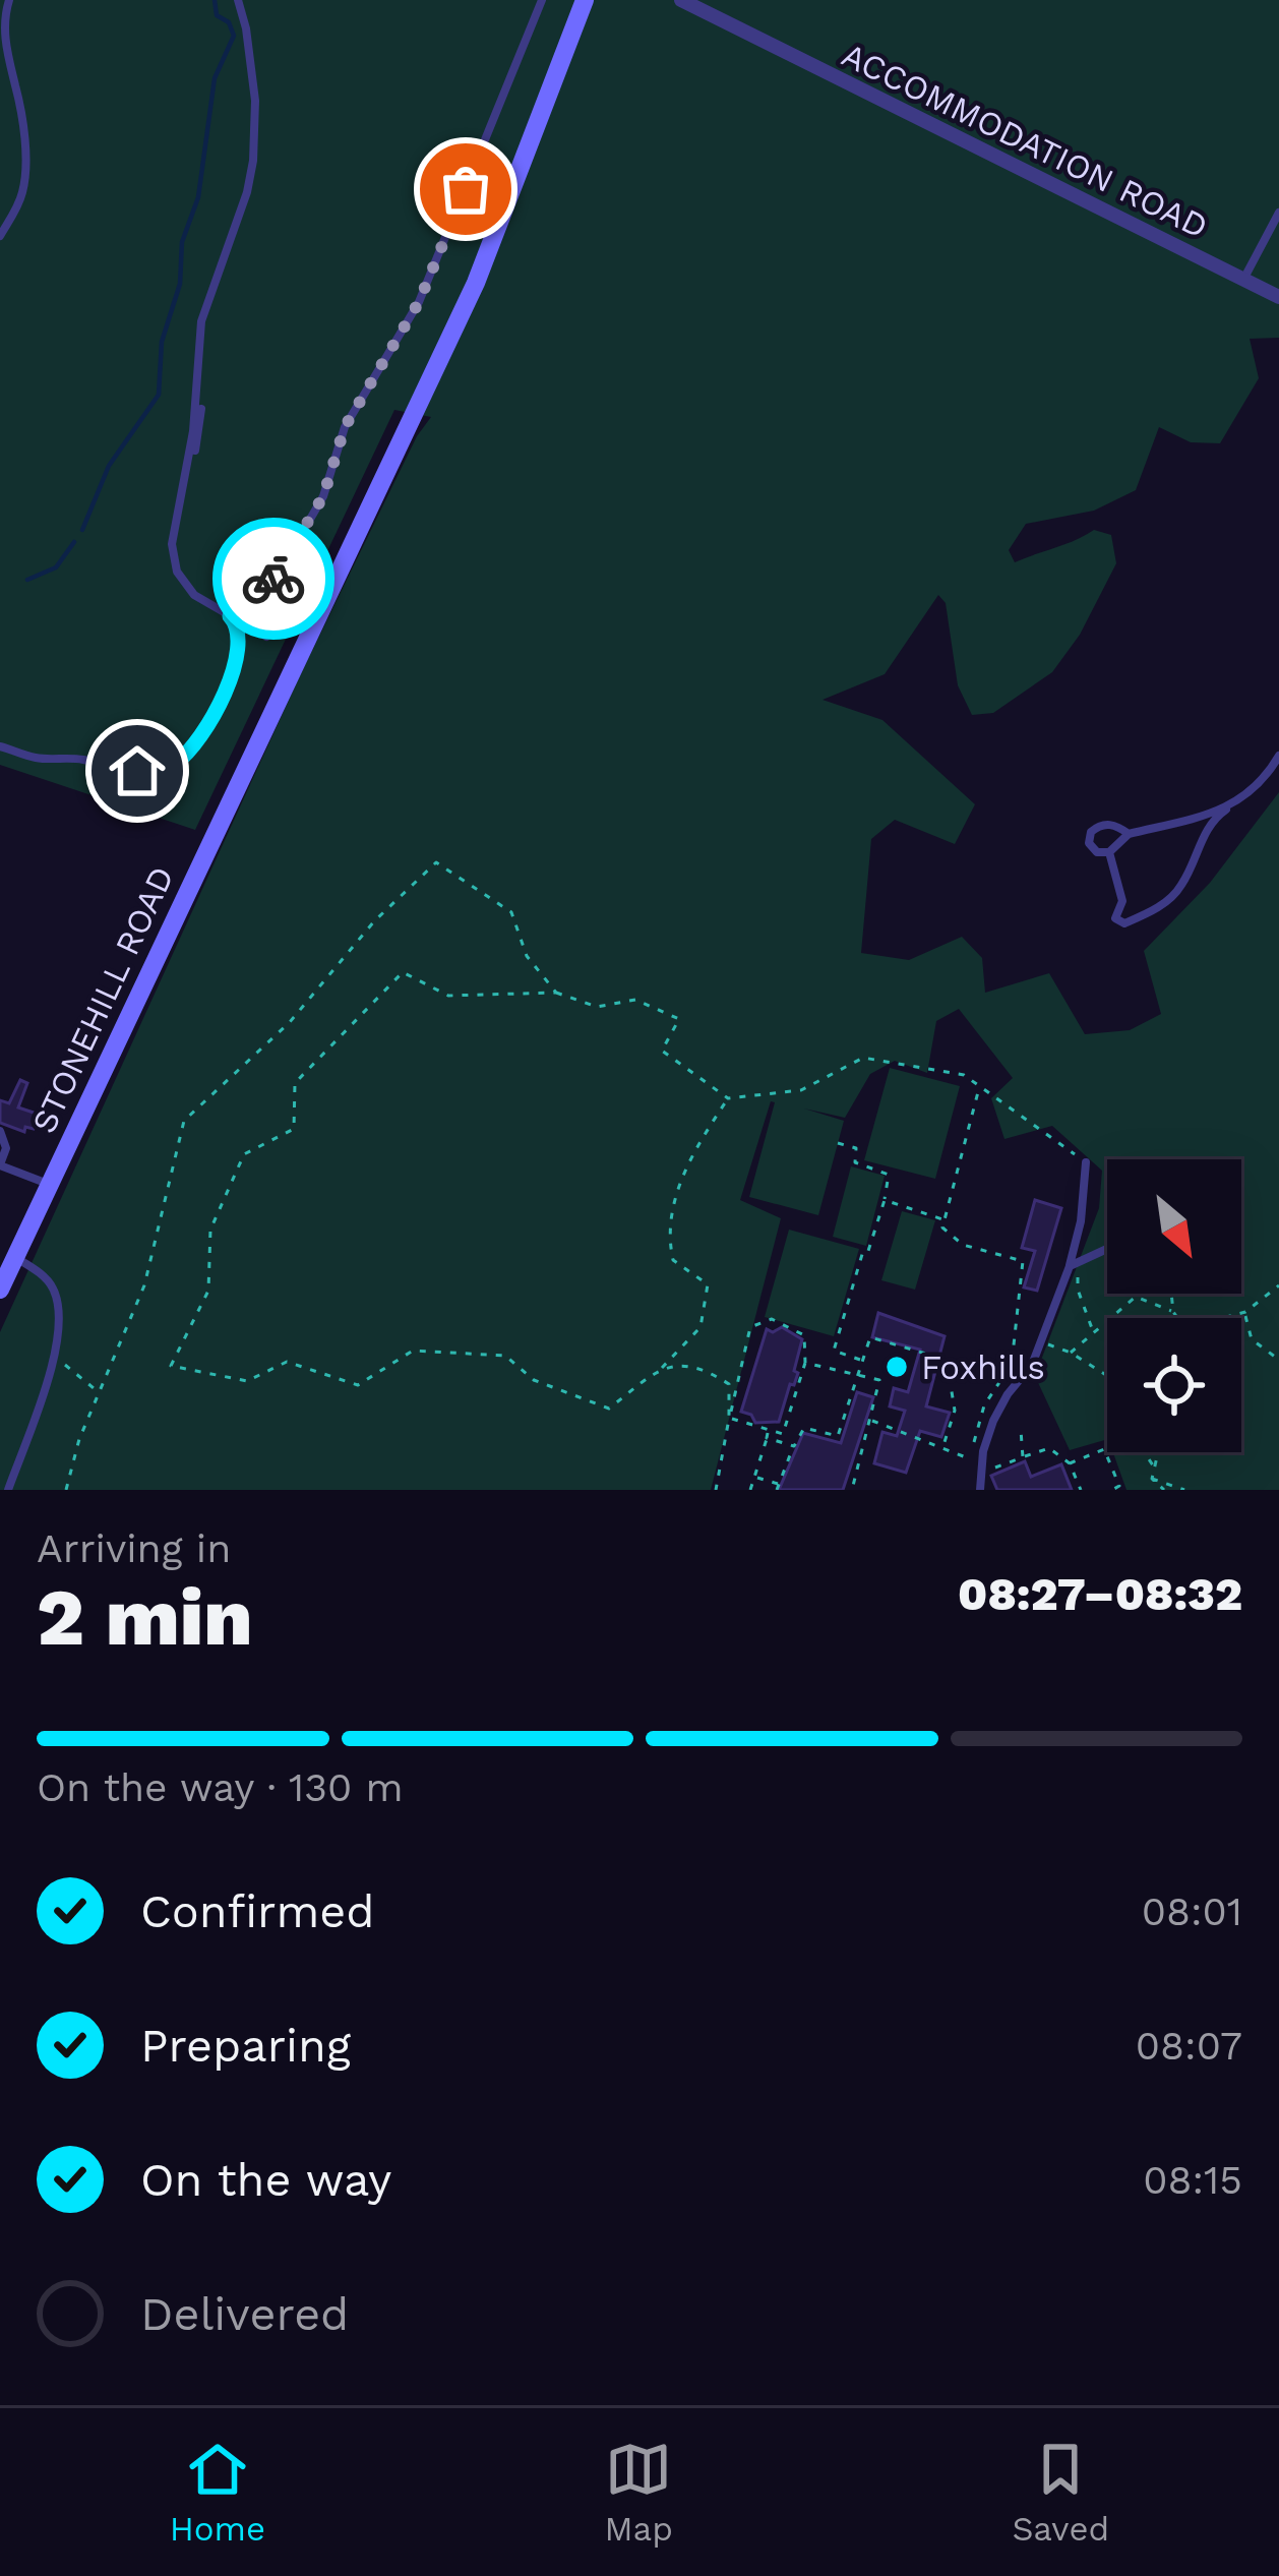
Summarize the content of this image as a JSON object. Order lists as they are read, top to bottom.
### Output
{
  "streets": {
    "street": ["ACCOMMODATION ROAD", "STONEHILL ROAD"]
  },
  "places": ["Foxhills"],
  "north": "bottom right",
  "page": {
    "heading": ["2 min", "Arriving in", "08:27–08:32"],
    "bar": "On the way · 130 m",
    "list": [
      ["Confirmed", "08:01"],
      ["Preparing", "08:07"],
      ["On the way", "08:15"],
      "Delivered"
    ],
    "tabs": ["Home", "Map", "Saved"]
  }
}
